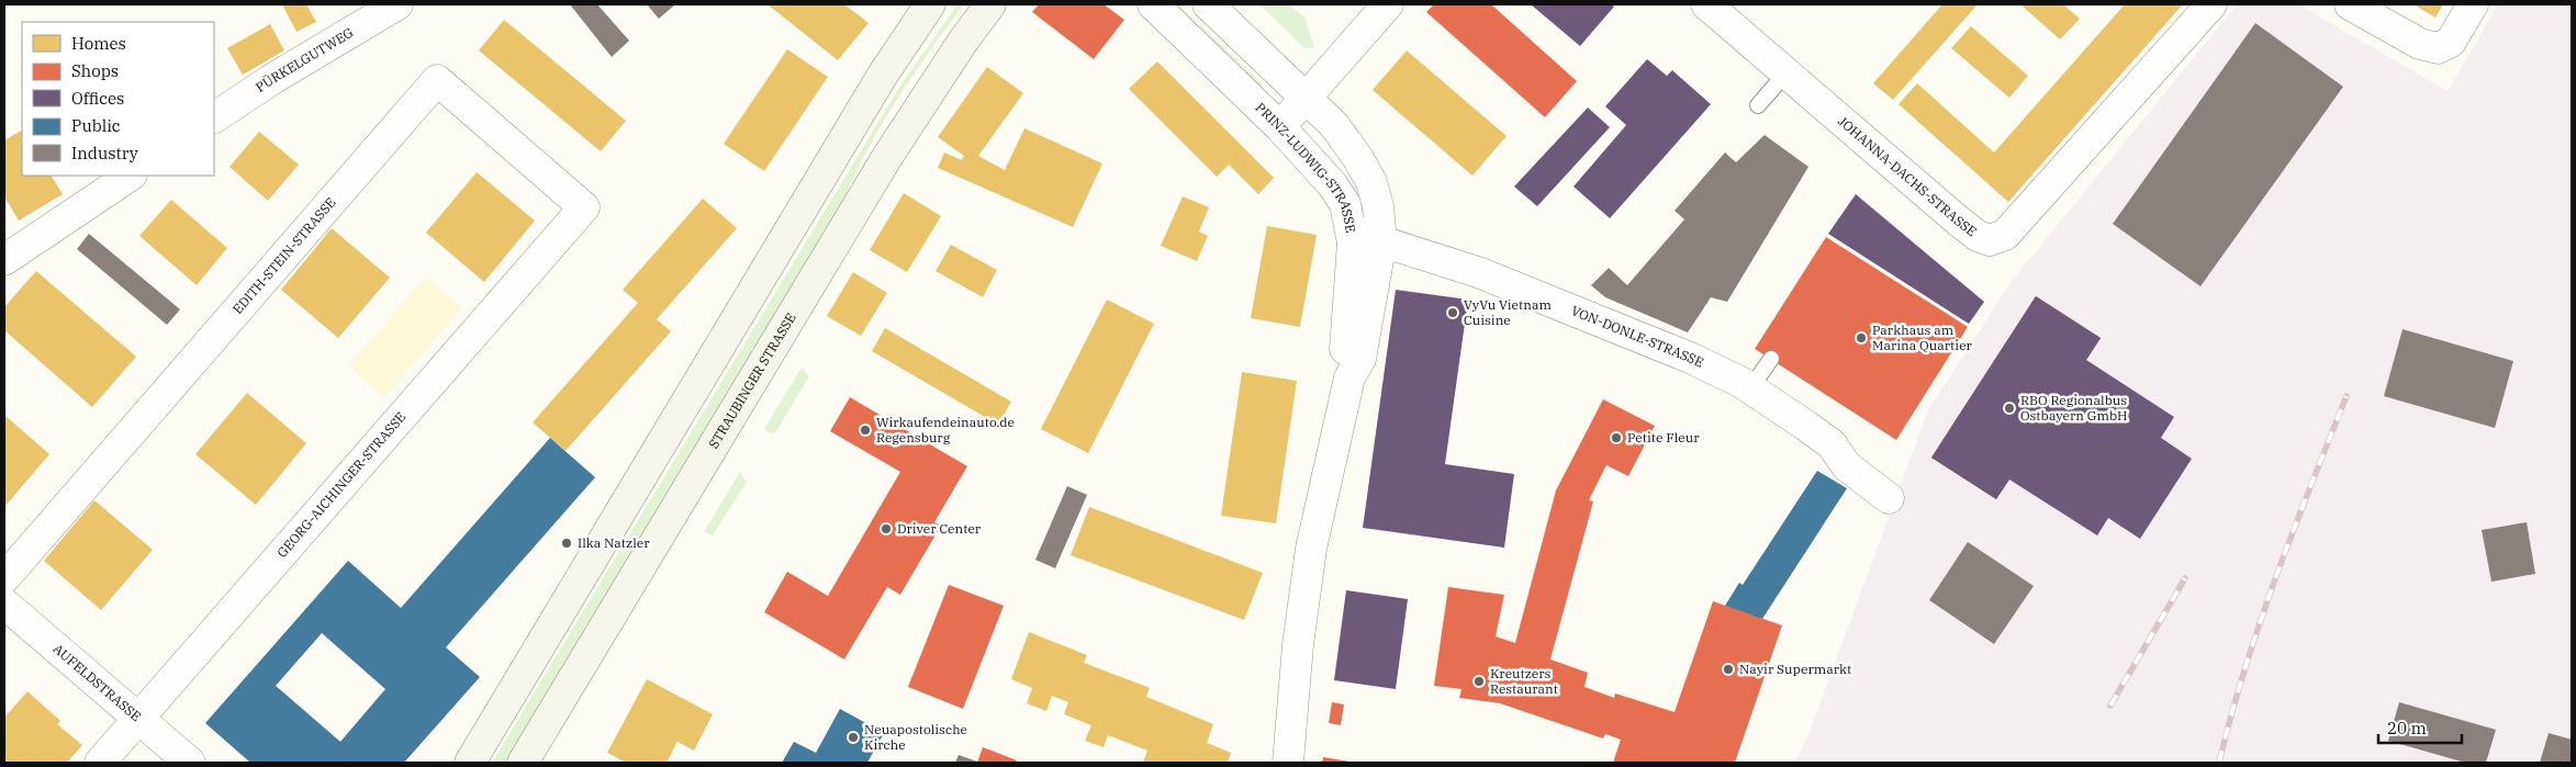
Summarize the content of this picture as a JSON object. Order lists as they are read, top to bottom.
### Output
{
  "streets": {
    "main road": ["STRAUBINGER STRASSE"],
    "street": [
      "PÜRKELGUTWEG",
      "PRINZ-LUDWIG-STRASSE",
      "JOHANNA-DACHS-STRASSE",
      "EDITH-STEIN-STRASSE",
      "VON-DONLE-STRASSE",
      "GEORG-AICHINGER-STRASSE",
      "AUFELDSTRASSE"
    ]
  },
  "crossings": [
    ["PRINZ-LUDWIG-STRASSE", "VON-DONLE-STRASSE"],
    ["EDITH-STEIN-STRASSE", "GEORG-AICHINGER-STRASSE"],
    ["GEORG-AICHINGER-STRASSE", "AUFELDSTRASSE"]
  ],
  "places": [
    "VyVu Vietnam Cuisine",
    "Parkhaus am Marina Quartier",
    "RBO Regionalbus Ostbayern GmbH",
    "Wirkaufendeinauto.de Regensburg",
    "Petite Fleur",
    "Driver Center",
    "Ilka Natzler",
    "Nayir Supermarkt",
    "Kreutzers Restaurant",
    "Neuapostolische Kirche"
  ],
  "legend": [
    "Homes",
    "Shops",
    "Offices",
    "Public",
    "Industry"
  ],
  "scale_bar": "20 m"
}
